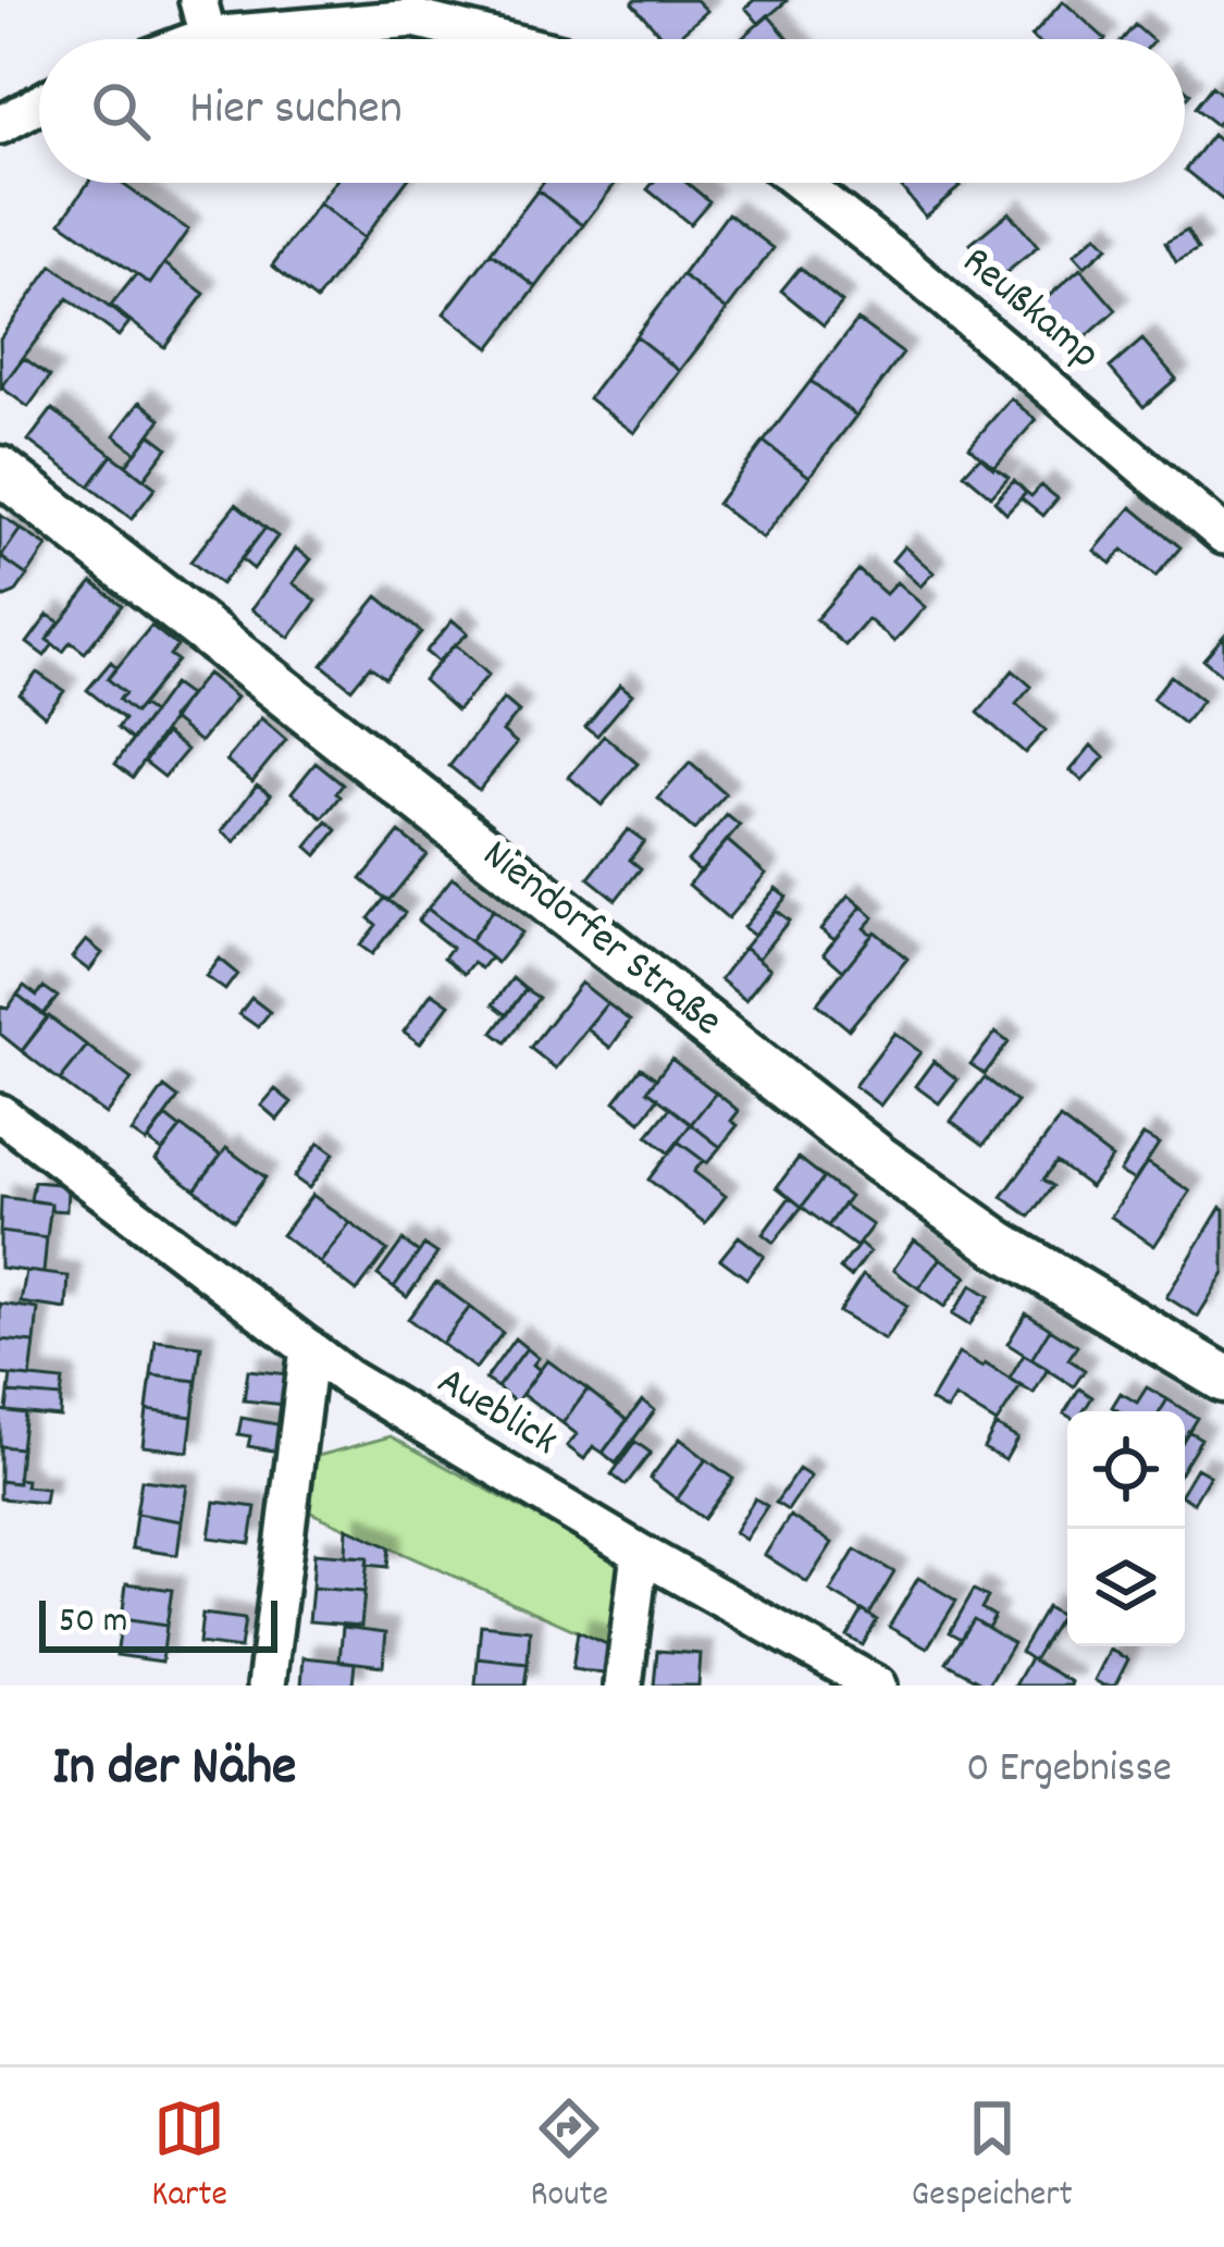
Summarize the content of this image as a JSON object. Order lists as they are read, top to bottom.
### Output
{
  "streets": {
    "main road": ["Niendorfer Straße"],
    "street": ["Reußkamp", "Aueblick"]
  },
  "scale_bar": "50 m",
  "page": {
    "search": "Hier suchen",
    "scale": "50 m",
    "heading": ["In der Nähe", "0 Ergebnisse"],
    "nav": ["Karte", "Route", "Gespeichert"]
  }
}
